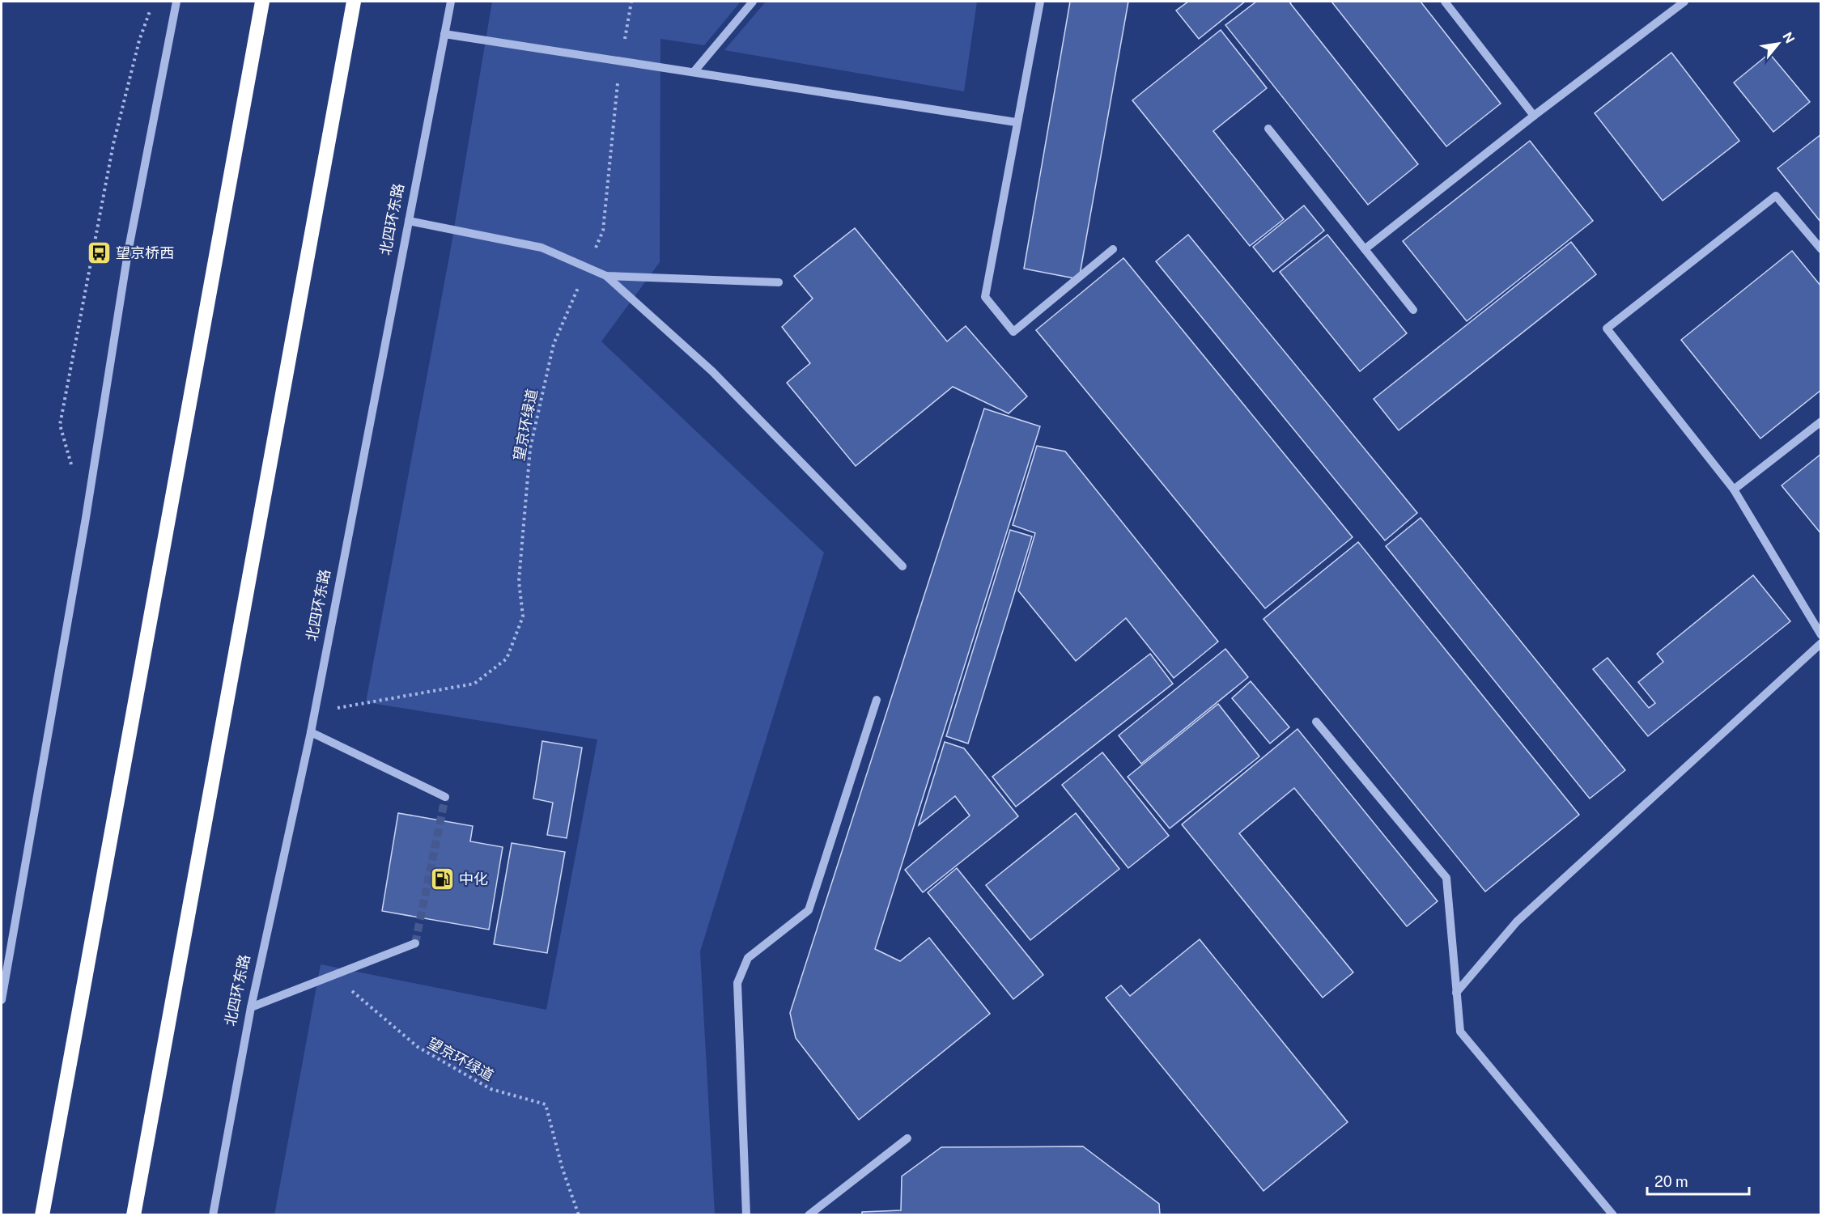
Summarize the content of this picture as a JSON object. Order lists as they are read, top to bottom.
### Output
{
  "streets": {
    "street": ["北四环东路"],
    "path": ["望京环绿道"]
  },
  "crossings": [
    ["北四环东路", "望京环绿道"]
  ],
  "places": {
    "bus stop": ["望京桥西"],
    "fuel station": ["中化"]
  },
  "scale_bar": "20 m",
  "north": "top right"
}
